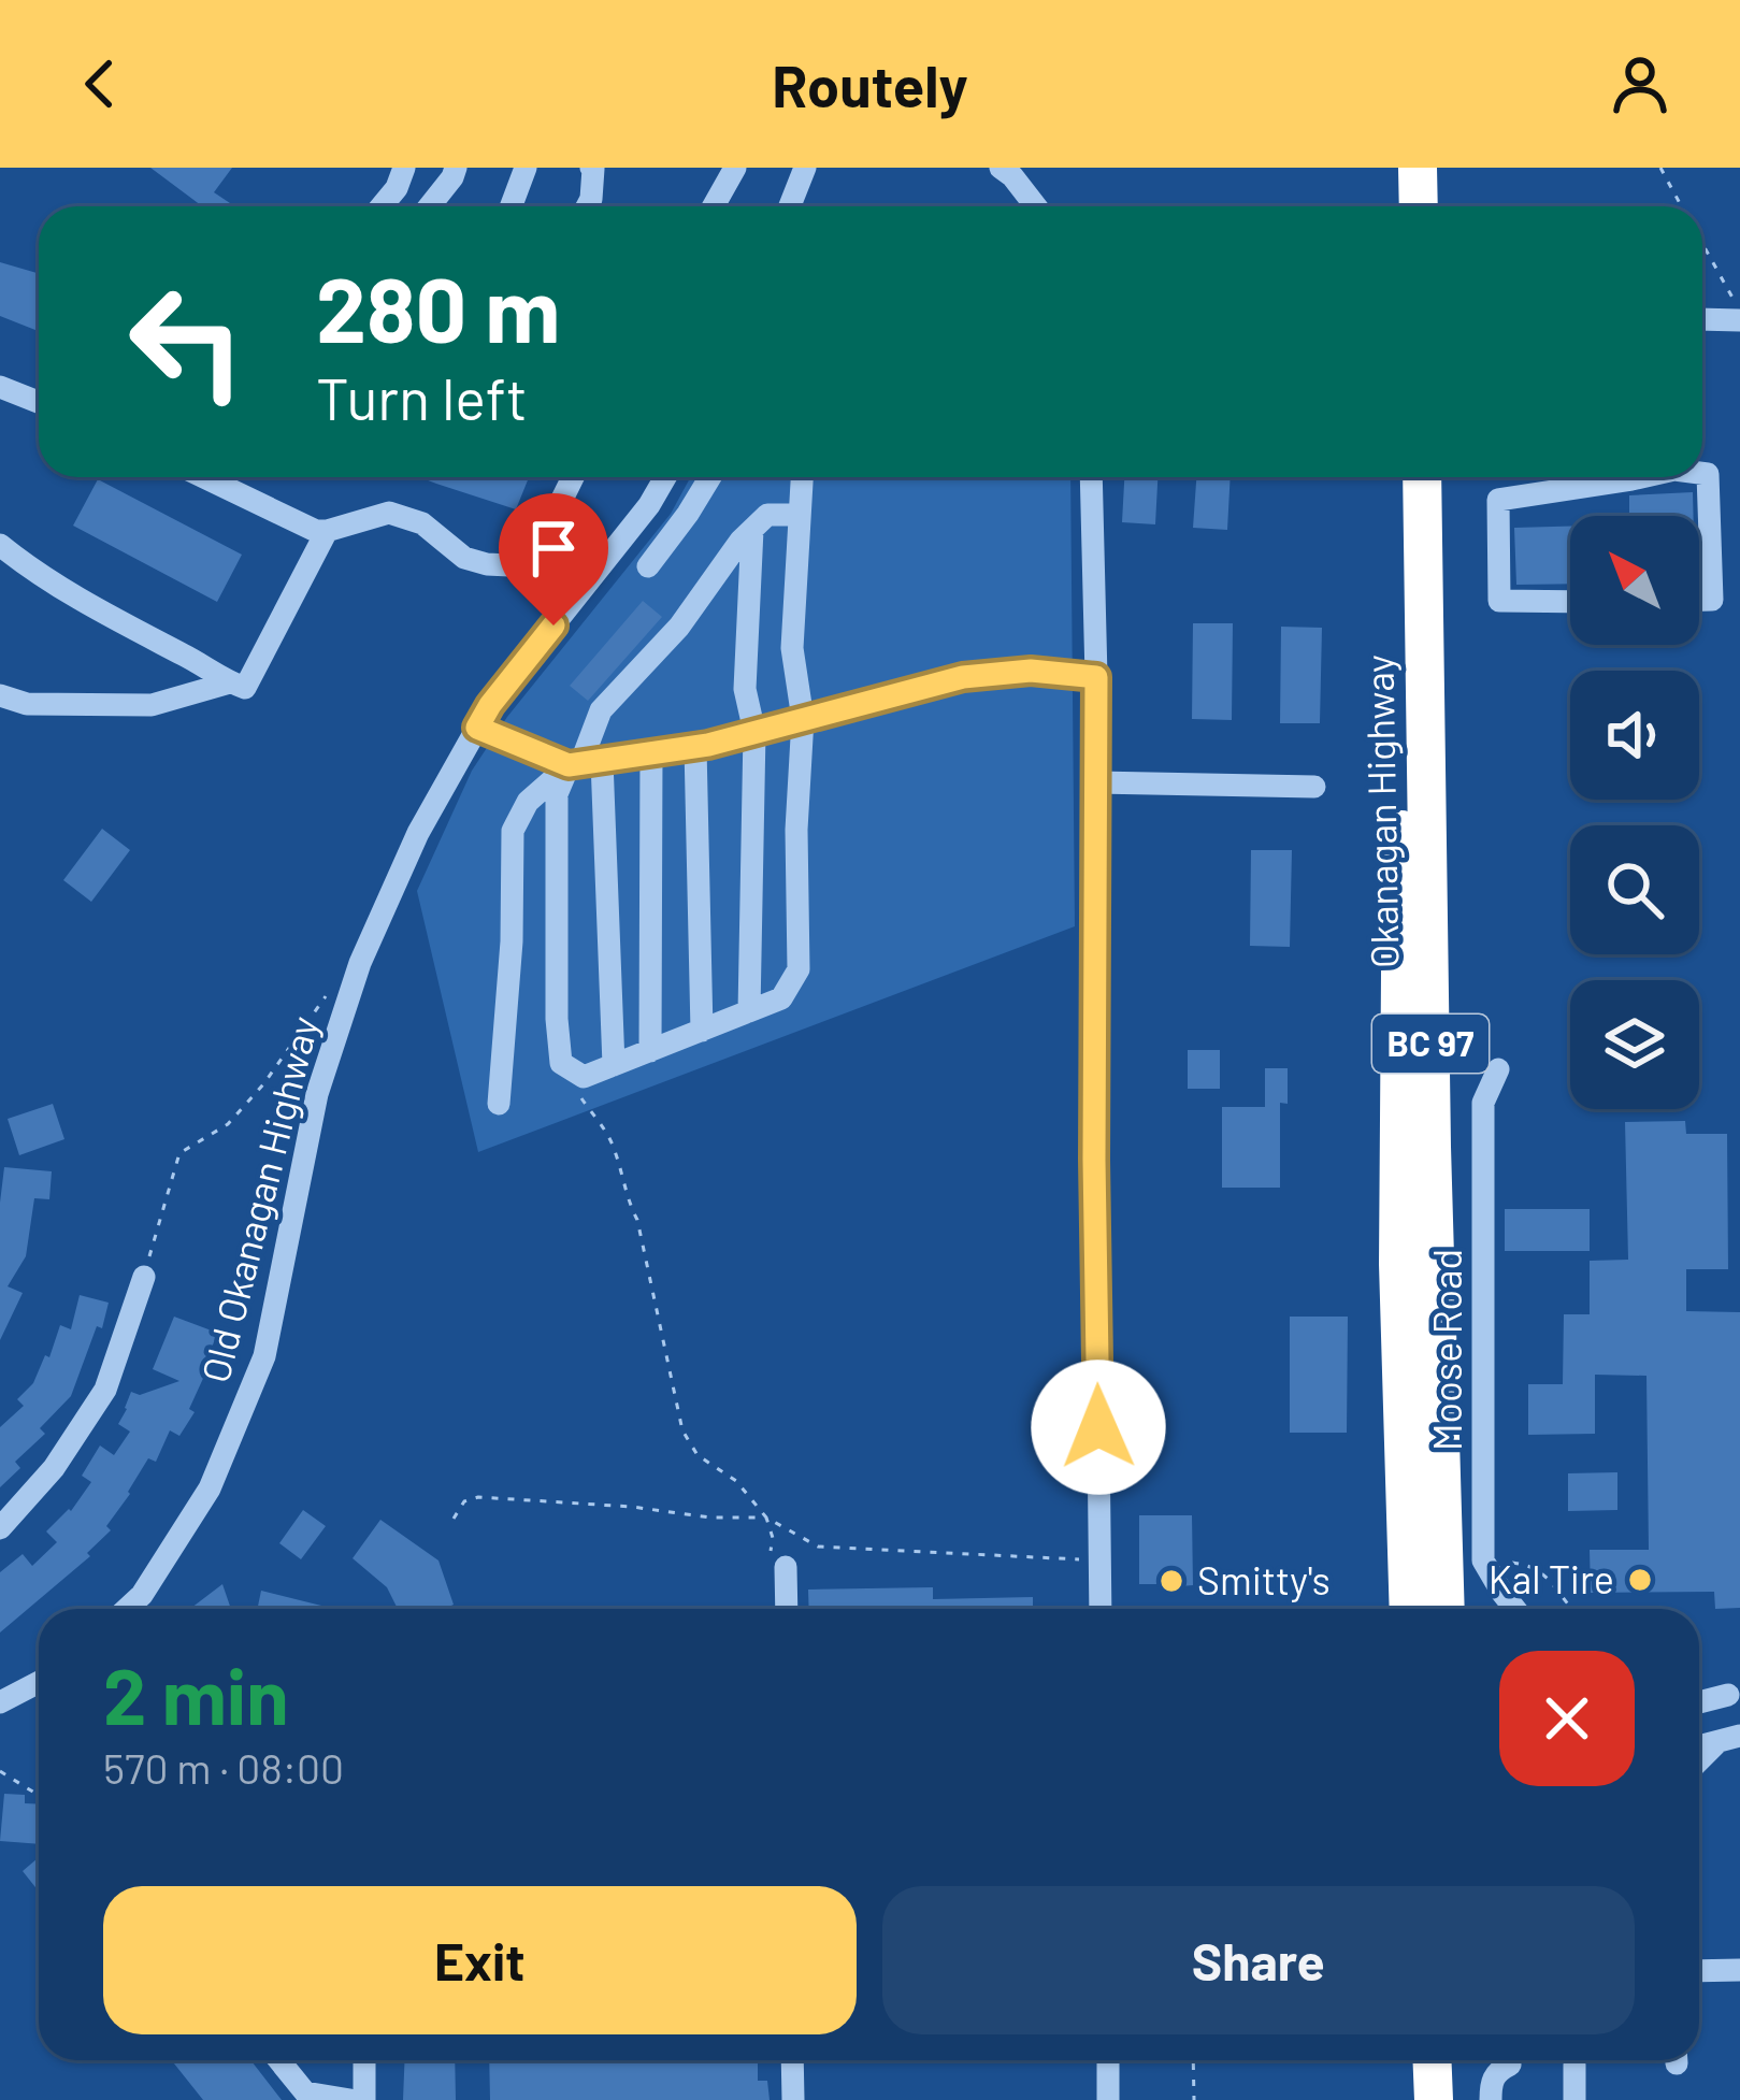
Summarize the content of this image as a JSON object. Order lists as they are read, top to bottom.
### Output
{
  "streets": {
    "highway": ["Okanagan Highway", "BC 97"],
    "street": ["Old Okanagan Highway", "Moose Road"]
  },
  "places": ["Kal Tire", "Smitty's"],
  "north": "top left",
  "page": {
    "header": "Routely",
    "turn": ["280 m", "Turn left"],
    "heading": ["2 min", "570 m · 08:00"],
    "buttons": ["Exit", "Share"]
  }
}
